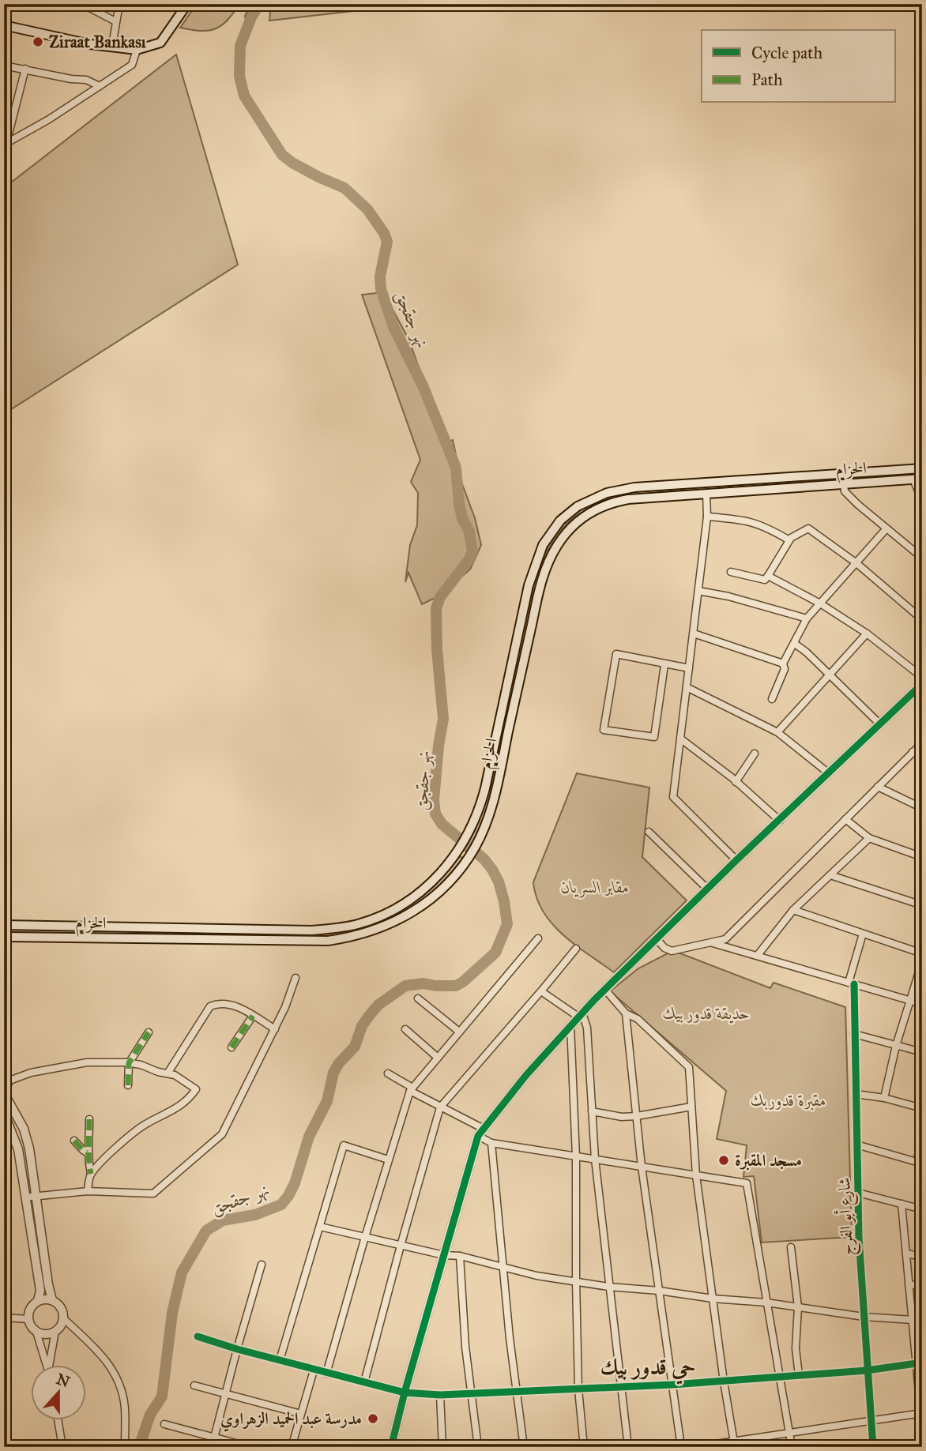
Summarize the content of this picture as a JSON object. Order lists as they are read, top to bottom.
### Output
{
  "streets": {
    "main road": ["الحزام"],
    "street": ["شارع أبو الفرج"]
  },
  "districts": ["حي قدور بيك"],
  "water": ["نهر جقجق"],
  "parks": ["مقابر السريان", "حديقة قدور بيك", "مقبرة قدوربك"],
  "places": ["Ziraat Bankası", "مسجد المقبرة", "مدرسة عبد الحميد الزهراوي"],
  "legend": ["Cycle path", "Path"],
  "north": "top"
}
